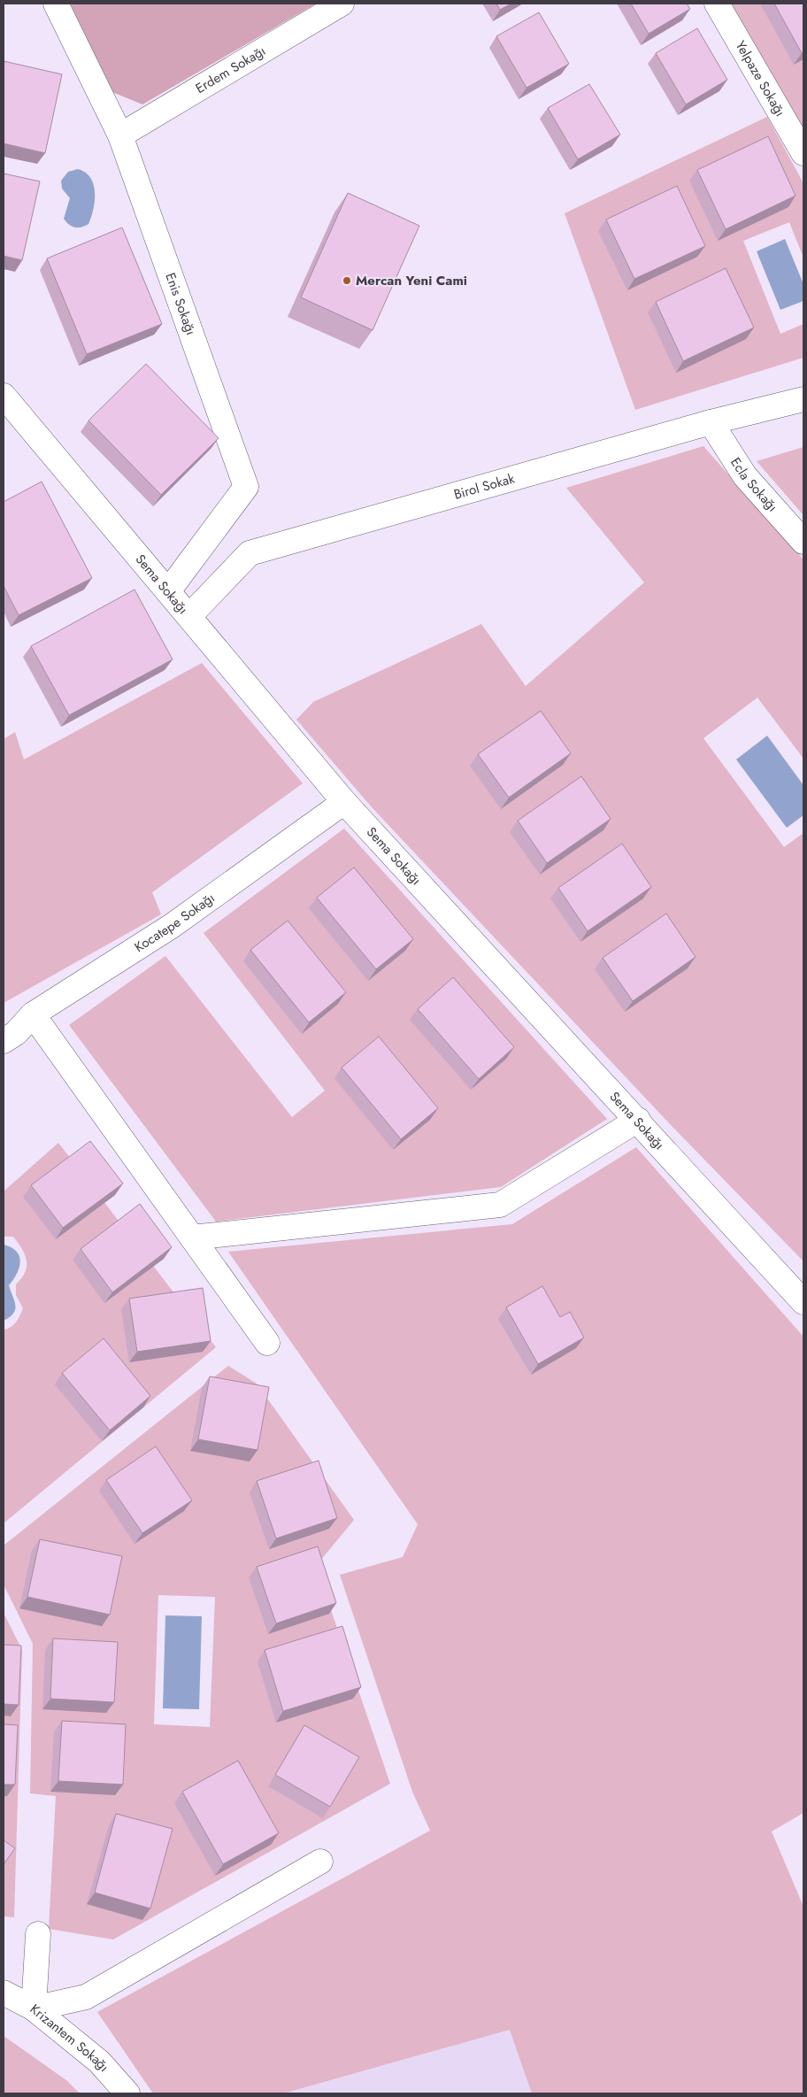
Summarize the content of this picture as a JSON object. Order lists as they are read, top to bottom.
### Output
{
  "streets": {
    "street": [
      "Erdem Sokağı",
      "Yelpaze Sokağı",
      "Enis Sokağı",
      "Ecla Sokağı",
      "Birol Sokak",
      "Sema Sokağı",
      "Kocatepe Sokağı",
      "Krizantem Sokağı"
    ]
  },
  "crossings": [
    ["Erdem Sokağı", "Enis Sokağı"],
    ["Enis Sokağı", "Sema Sokağı"],
    ["Ecla Sokağı", "Birol Sokak"],
    ["Birol Sokak", "Sema Sokağı"],
    ["Sema Sokağı", "Kocatepe Sokağı"]
  ],
  "places": ["Mercan Yeni Cami"]
}
